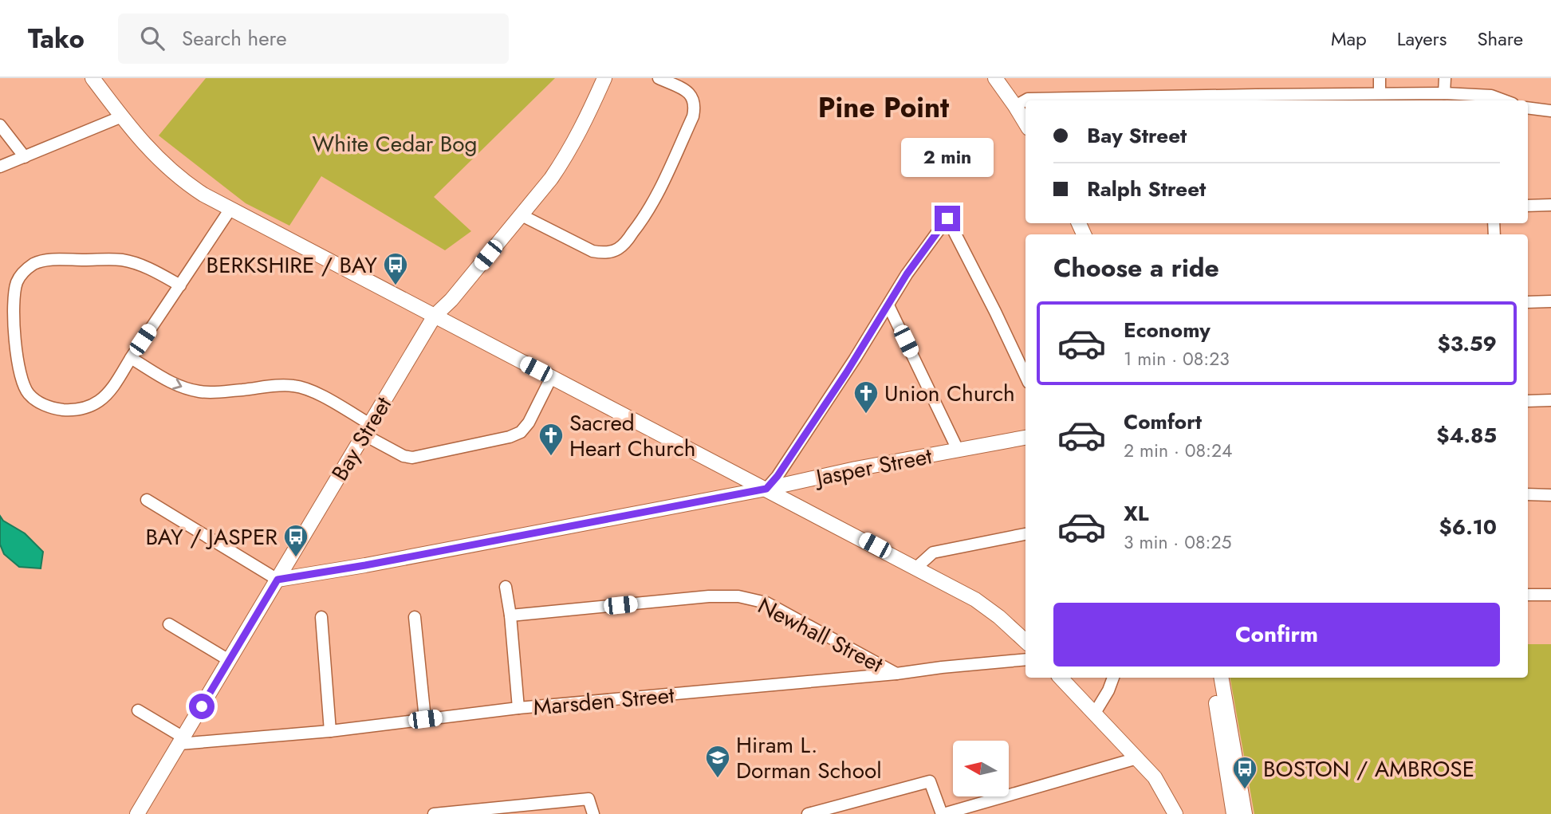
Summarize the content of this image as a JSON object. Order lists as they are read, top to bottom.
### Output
{
  "streets": {
    "main road": ["Bay Street", "Jasper Street"],
    "street": ["Newhall Street", "Marsden Street"]
  },
  "crossings": [
    ["Bay Street", "Jasper Street"],
    ["Bay Street", "Marsden Street"],
    ["Newhall Street", "Marsden Street"]
  ],
  "districts": ["Pine Point"],
  "parks": ["White Cedar Bog"],
  "places": {
    "bus stop": ["BERKSHIRE / BAY", "BAY / JASPER", "BOSTON / AMBROSE"],
    "church": ["Union Church", "Sacred Heart Church"],
    "school or university": ["Hiram L. Dorman School"]
  },
  "north": "left",
  "page": {
    "header": "Tako",
    "search": "Search here",
    "nav": ["Map", "Layers", "Share"],
    "banner": ["Bay Street", "Ralph Street"],
    "bubble": "2 min",
    "heading": "Choose a ride",
    "list": [
      {
        "name": "Economy",
        "note": "1 min · 08:23",
        "value": "$3.59"
      },
      {
        "name": "Comfort",
        "note": "2 min · 08:24",
        "value": "$4.85"
      },
      {
        "name": "XL",
        "note": "3 min · 08:25",
        "value": "$6.10"
      }
    ],
    "buttons": "Confirm"
  }
}
